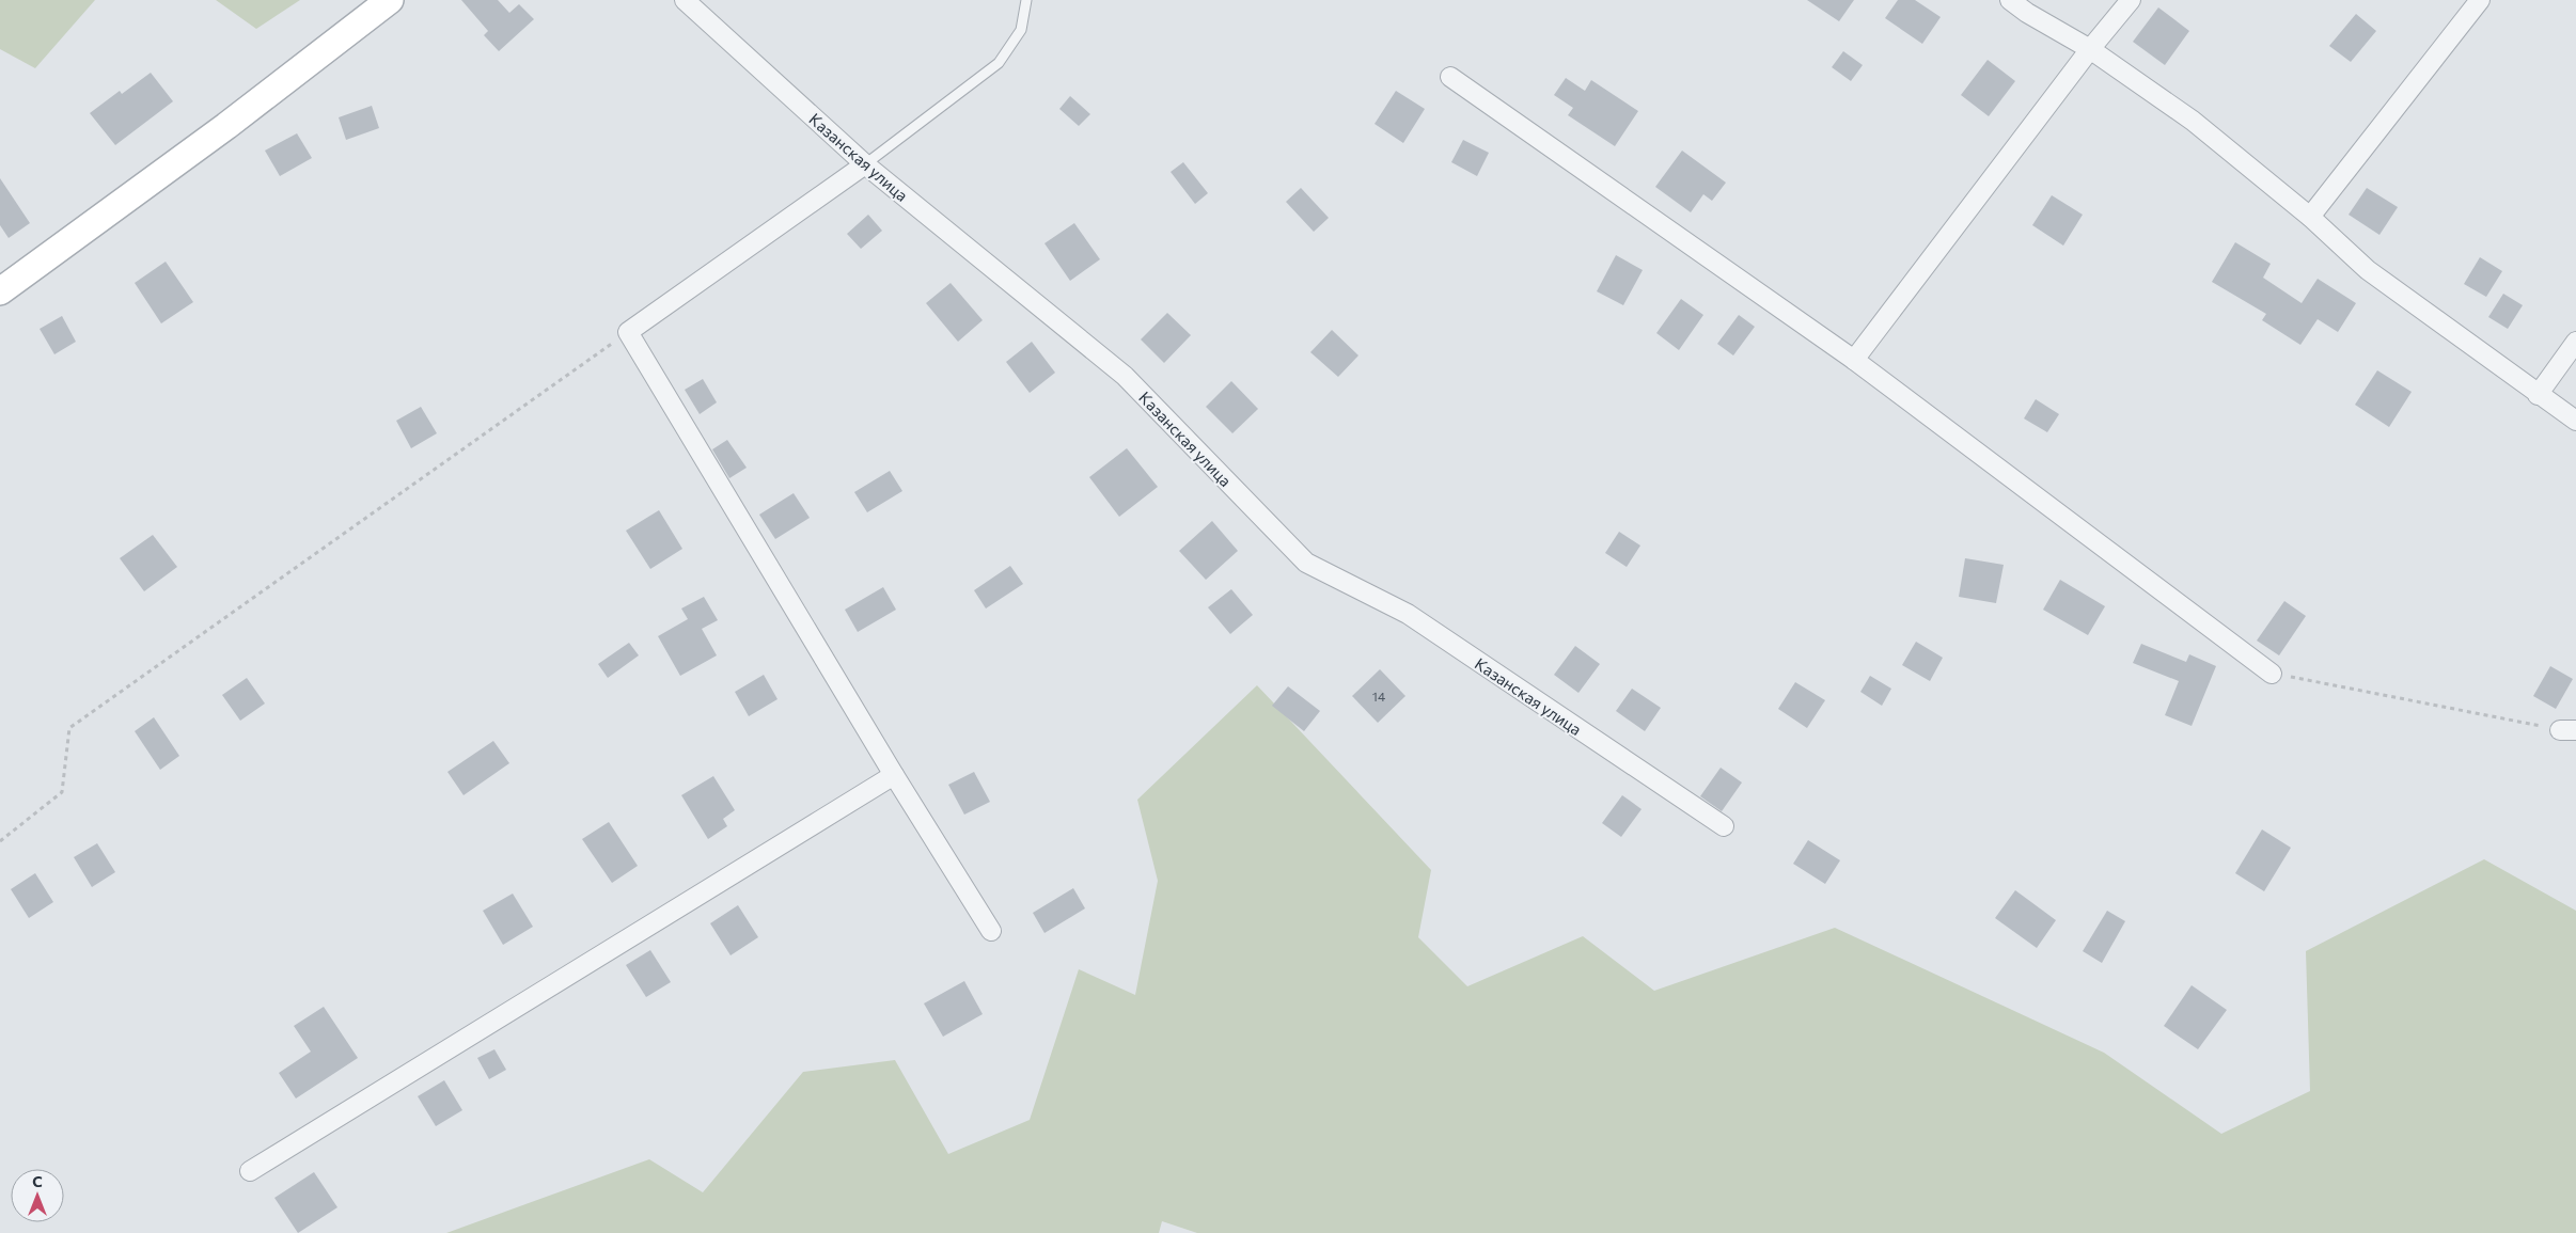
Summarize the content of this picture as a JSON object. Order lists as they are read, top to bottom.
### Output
{
  "streets": {
    "street": ["Казанская улица"]
  },
  "house_numbers": ["14"],
  "north": "top"
}
